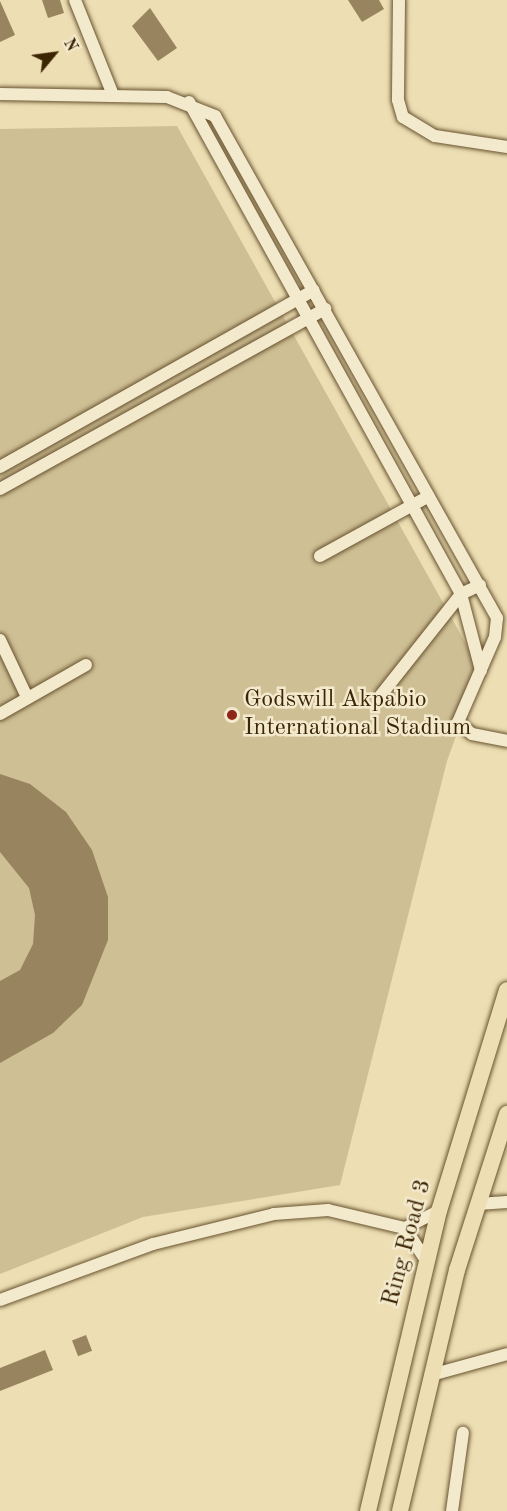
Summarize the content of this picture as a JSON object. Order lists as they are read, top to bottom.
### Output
{
  "streets": {
    "main road": ["Ring Road 3"]
  },
  "places": ["Godswill Akpabio International Stadium"],
  "north": "top right"
}
